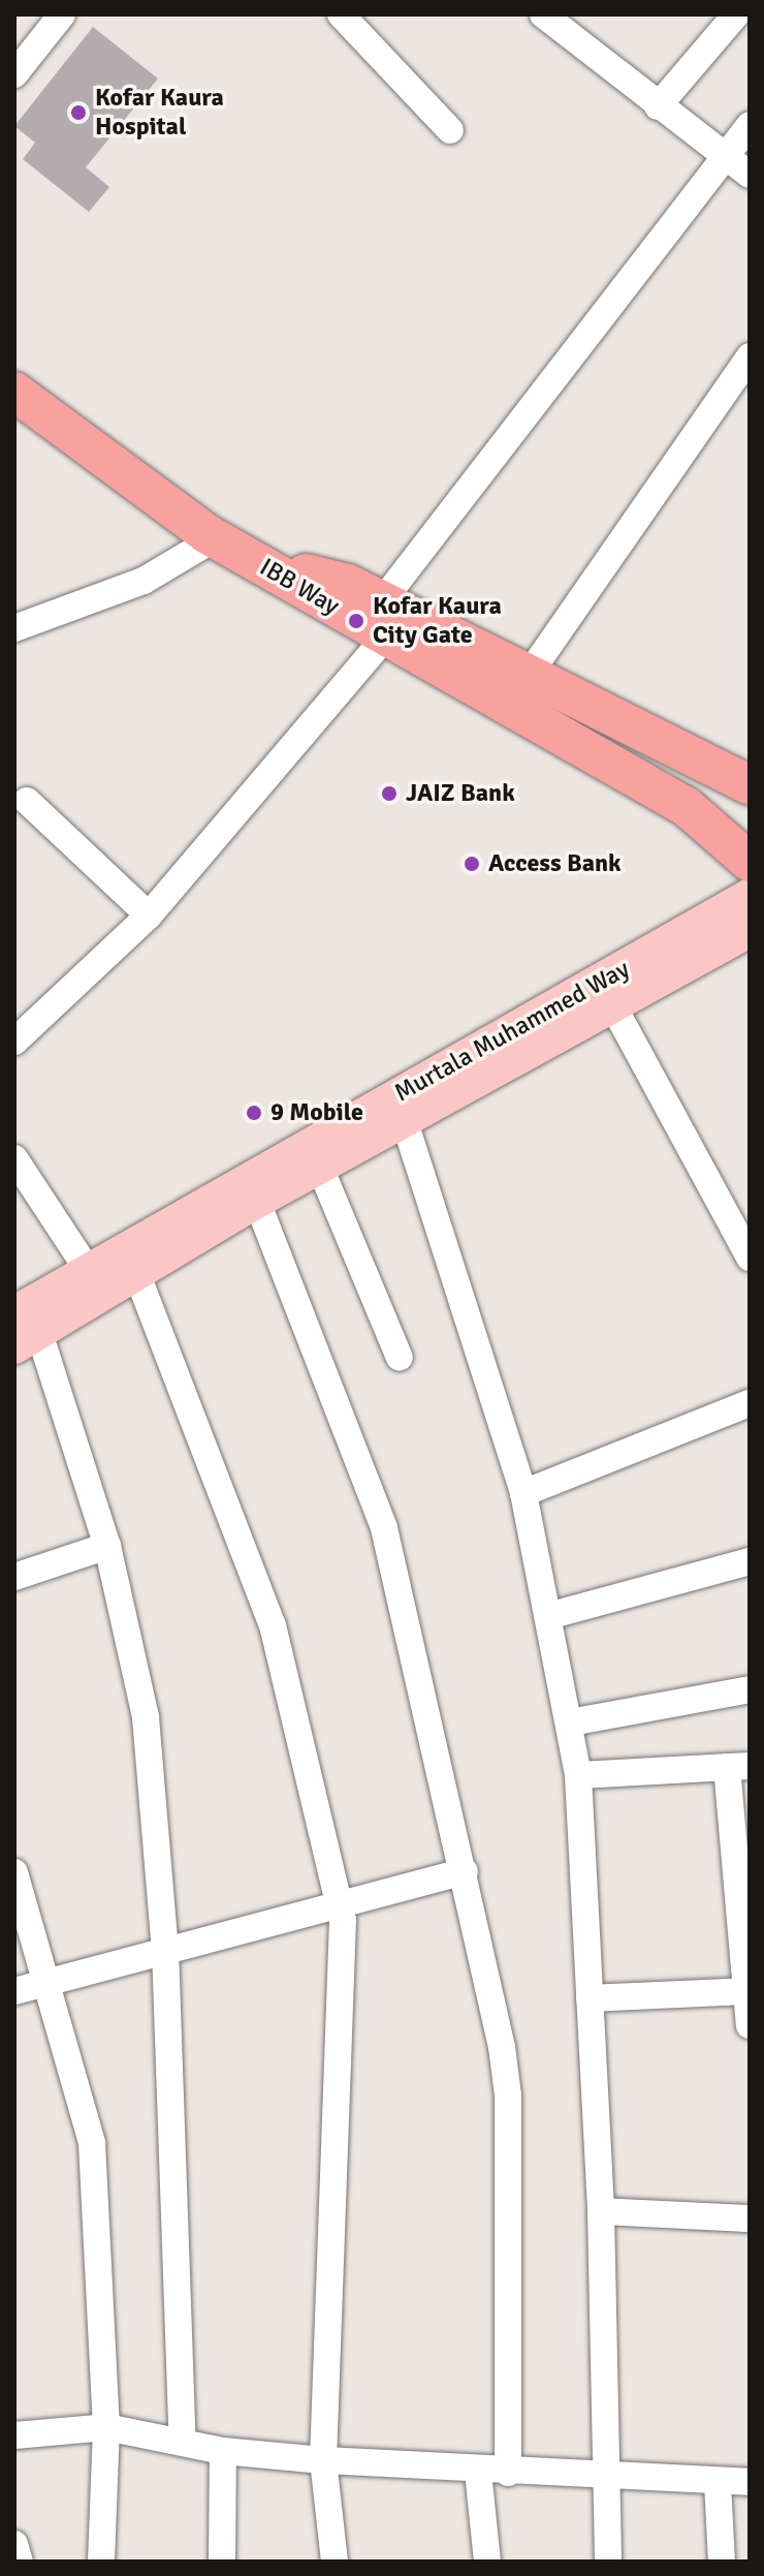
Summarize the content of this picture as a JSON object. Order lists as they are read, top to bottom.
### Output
{
  "streets": {
    "highway": ["IBB Way"],
    "main road": ["Murtala Muhammed Way"]
  },
  "places": [
    "Kofar Kaura Hospital",
    "Kofar Kaura City Gate",
    "JAIZ Bank",
    "Access Bank",
    "9 Mobile"
  ]
}
